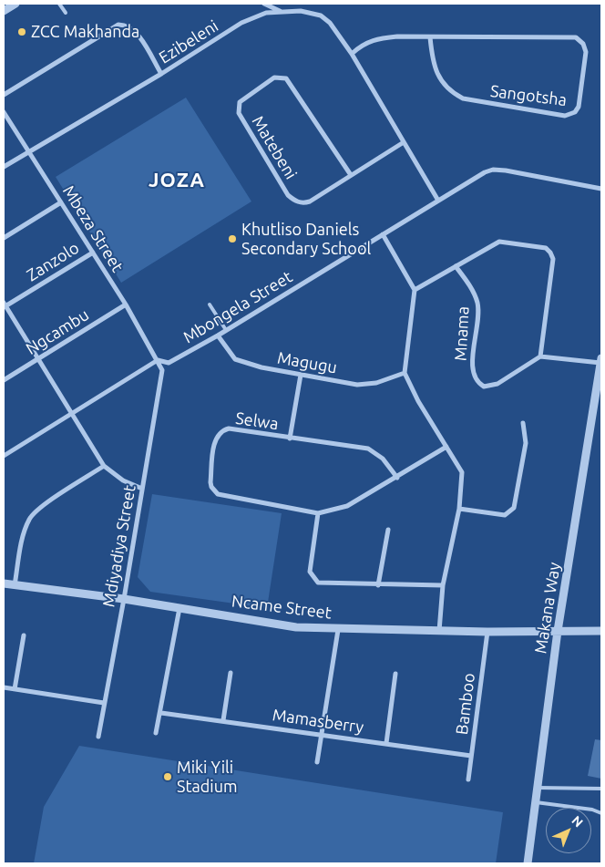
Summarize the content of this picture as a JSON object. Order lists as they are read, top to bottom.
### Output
{
  "streets": {
    "street": [
      "Ezibeleni",
      "Sangotsha",
      "Matebeni",
      "Mbeza Street",
      "Zanzolo",
      "Mbongela Street",
      "Ngcambu",
      "Mnama",
      "Magugu",
      "Selwa",
      "Mdiyadiya Street",
      "Ncame Street",
      "Makana Way",
      "Bamboo",
      "Mamasberry"
    ]
  },
  "crossings": [
    ["Ezibeleni", "Sangotsha"],
    ["Ezibeleni", "Matebeni"],
    ["Ezibeleni", "Mbeza Street"],
    ["Ezibeleni", "Mbongela Street"],
    ["Mbeza Street", "Zanzolo"],
    ["Mbeza Street", "Mbongela Street"],
    ["Mbeza Street", "Ngcambu"],
    ["Mbeza Street", "Mdiyadiya Street"],
    ["Mbongela Street", "Magugu"],
    ["Mbongela Street", "Mdiyadiya Street"],
    ["Mdiyadiya Street", "Ncame Street"],
    ["Ncame Street", "Makana Way"],
    ["Ncame Street", "Bamboo"],
    ["Bamboo", "Mamasberry"]
  ],
  "districts": ["JOZA"],
  "places": ["ZCC Makhanda", "Khutliso Daniels Secondary School", "Miki Yili Stadium"],
  "north": "top right"
}
